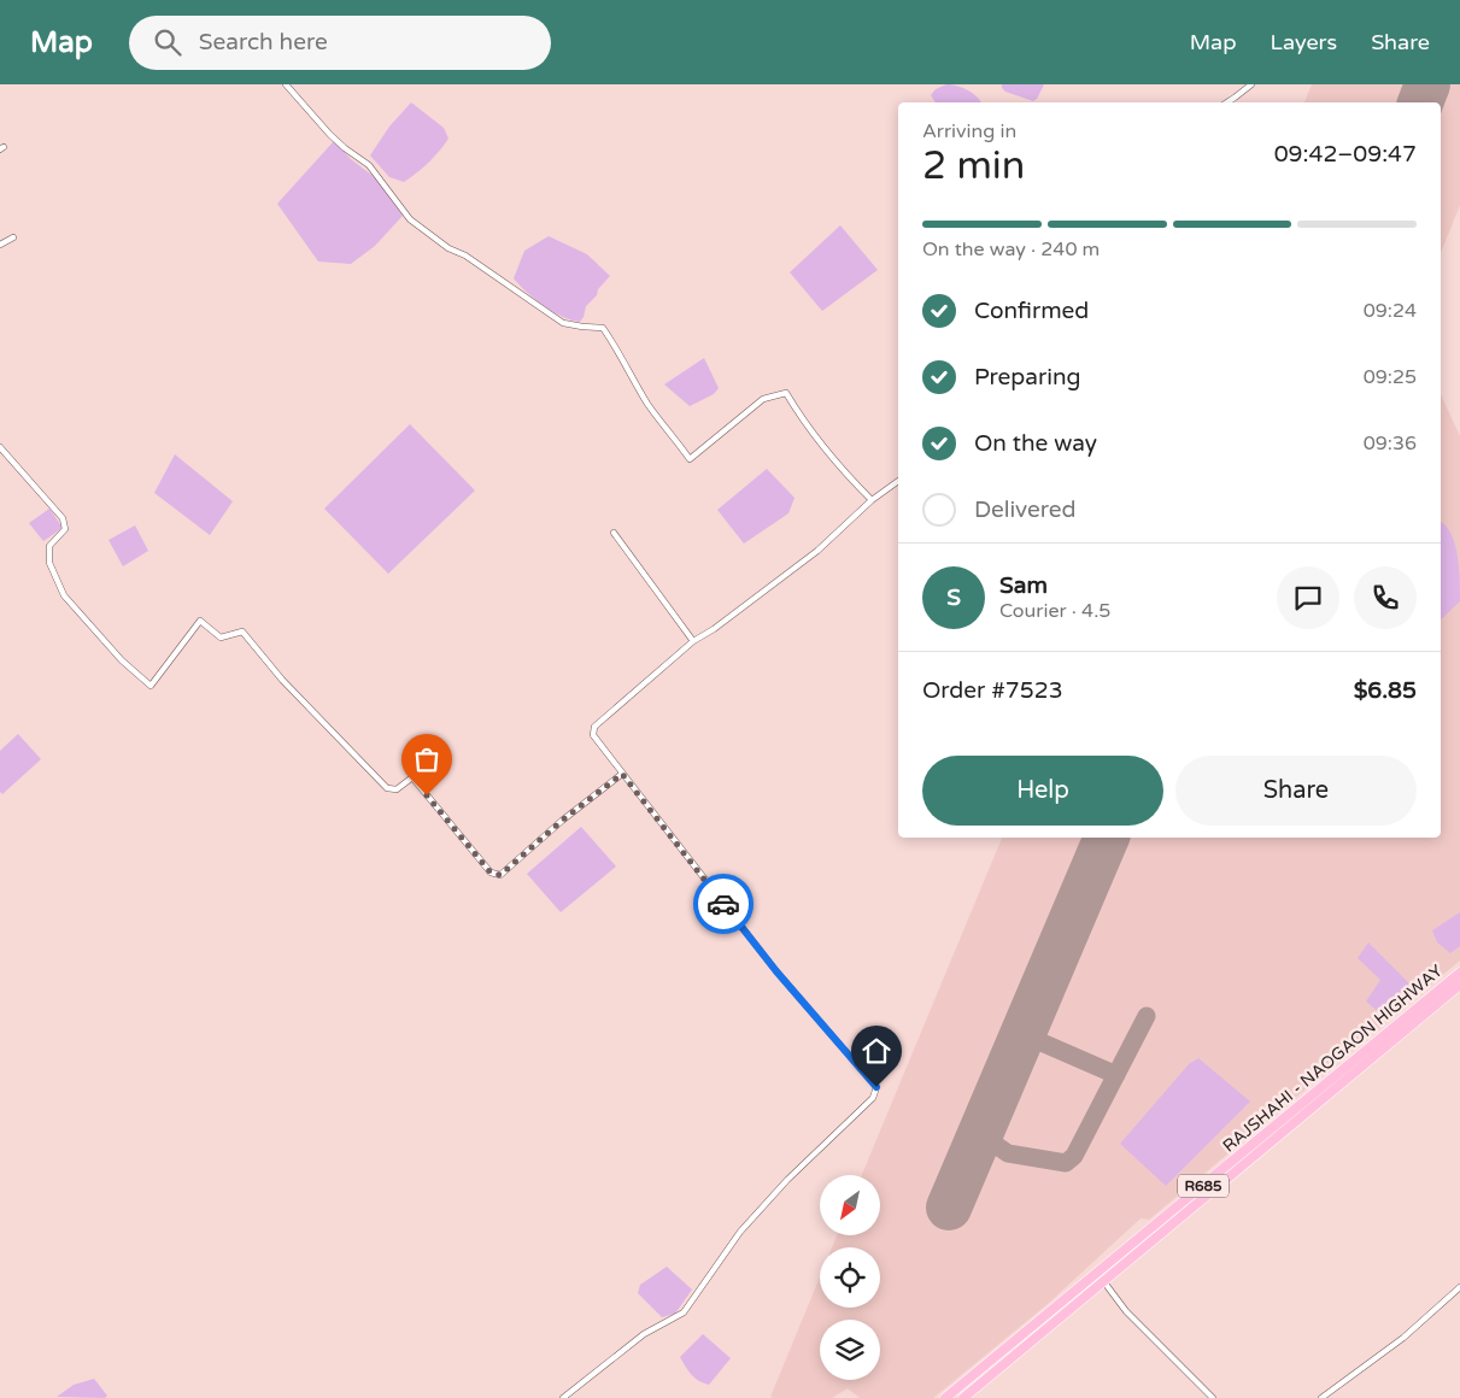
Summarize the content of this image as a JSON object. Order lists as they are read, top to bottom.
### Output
{
  "streets": {
    "main road": ["RAJSHAHI - NAOGAON HIGHWAY", "R685"]
  },
  "north": "bottom left",
  "page": {
    "header": "Map",
    "search": "Search here",
    "nav": ["Map", "Layers", "Share"],
    "heading": ["2 min", "Arriving in", "09:42–09:47"],
    "panel": [
      "Sam",
      "Courier · 4.5",
      "Order #7523",
      "$6.85"
    ],
    "bar": "On the way · 240 m",
    "list": [
      ["Confirmed", "09:24"],
      ["Preparing", "09:25"],
      ["On the way", "09:36"],
      "Delivered"
    ],
    "round": "S",
    "buttons": ["Help", "Share"]
  }
}
